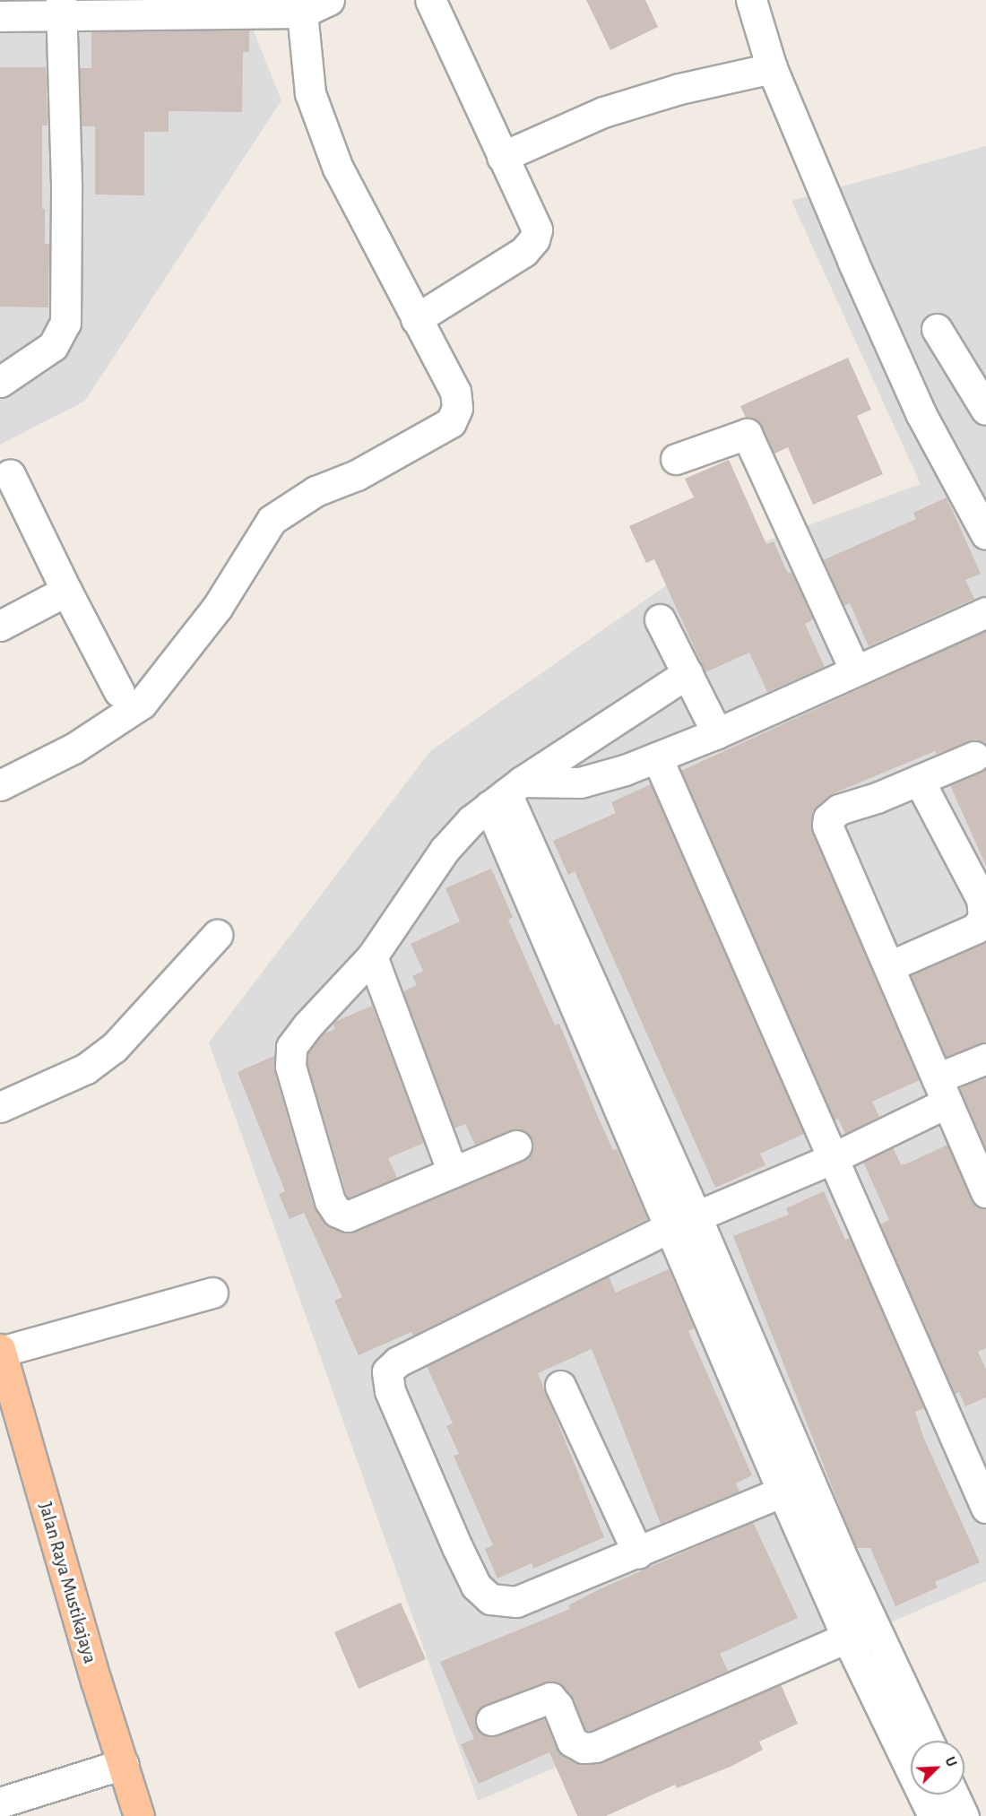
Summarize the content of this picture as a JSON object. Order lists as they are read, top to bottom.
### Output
{
  "streets": {
    "main road": ["Jalan Raya Mustikajaya"]
  },
  "north": "top right"
}
